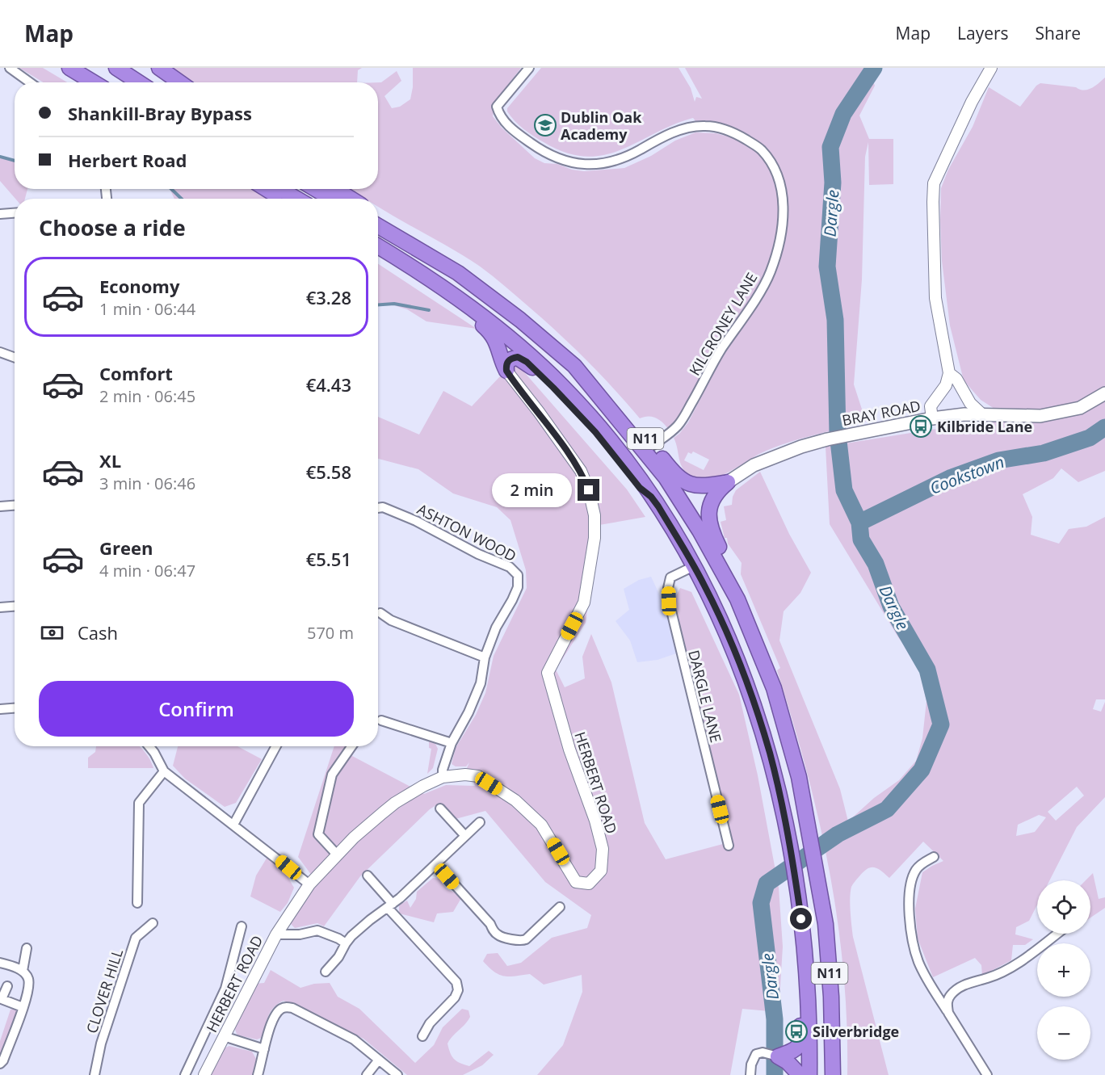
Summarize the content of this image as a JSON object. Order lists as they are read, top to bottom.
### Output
{
  "streets": {
    "highway": ["N11"],
    "main road": ["BRAY ROAD"],
    "street": [
      "KILCRONEY LANE",
      "ASHTON WOOD",
      "DARGLE LANE",
      "HERBERT ROAD",
      "CLOVER HILL"
    ]
  },
  "crossings": [
    ["KILCRONEY LANE", "N11"],
    ["BRAY ROAD", "N11"],
    ["N11", "DARGLE LANE"],
    ["N11", "HERBERT ROAD"],
    ["ASHTON WOOD", "HERBERT ROAD"]
  ],
  "water": ["Dargle", "Cookstown"],
  "places": {
    "school or university": ["Dublin Oak Academy"],
    "bus stop": ["Kilbride Lane", "Silverbridge"]
  },
  "page": {
    "header": "Map",
    "nav": ["Map", "Layers", "Share"],
    "banner": ["Shankill-Bray Bypass", "Herbert Road"],
    "heading": "Choose a ride",
    "list": [
      {
        "name": "Economy",
        "note": "1 min · 06:44",
        "value": "€3.28"
      },
      {
        "name": "Comfort",
        "note": "2 min · 06:45",
        "value": "€4.43"
      },
      {
        "name": "XL",
        "note": "3 min · 06:46",
        "value": "€5.58"
      },
      {
        "name": "Green",
        "note": "4 min · 06:47",
        "value": "€5.51"
      }
    ],
    "bubble": "2 min",
    "pay": ["Cash", "570 m"],
    "buttons": "Confirm",
    "map_buttons": ["+", "−"]
  }
}
